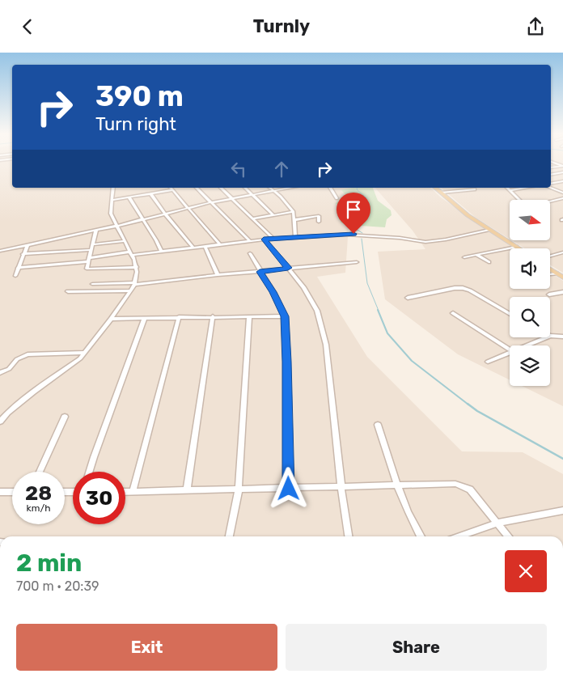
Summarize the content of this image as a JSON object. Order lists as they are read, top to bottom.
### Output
{
  "north": "right",
  "page": {
    "header": "Turnly",
    "turn": ["390 m", "Turn right"],
    "speed": "28 km/h",
    "limit": "30",
    "heading": ["2 min", "700 m · 20:39"],
    "buttons": ["Exit", "Share"]
  }
}
